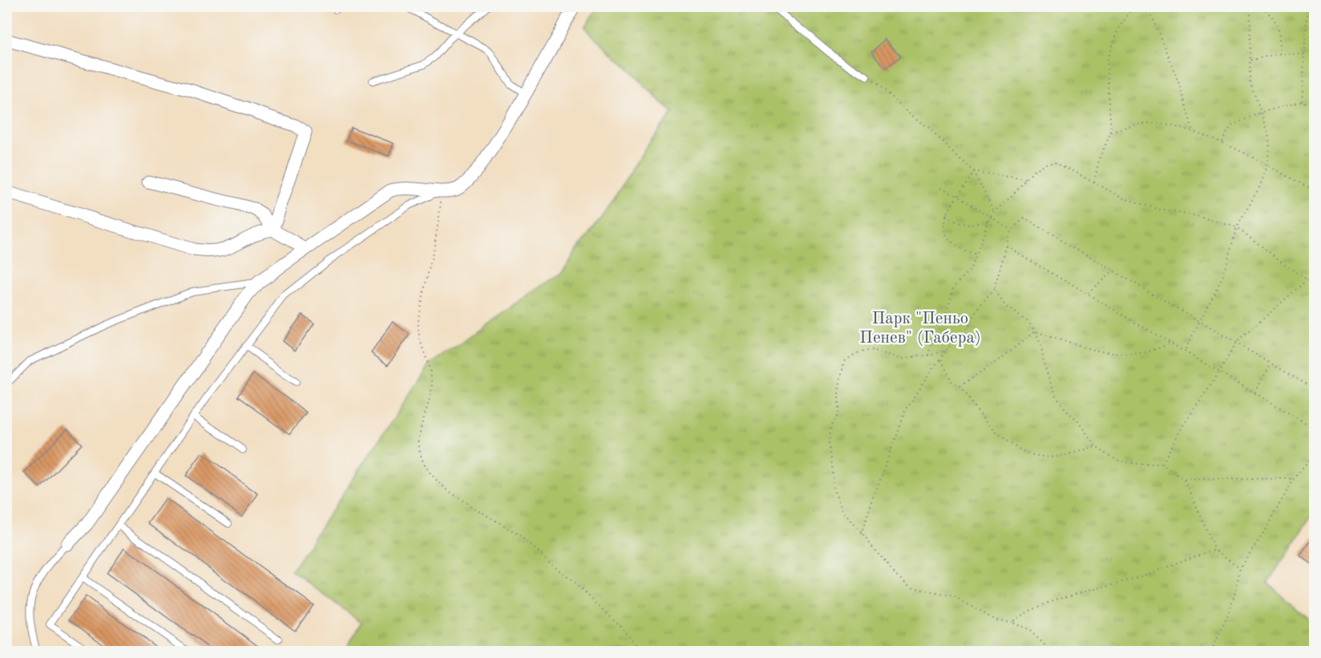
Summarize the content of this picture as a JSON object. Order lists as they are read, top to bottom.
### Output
{
  "parks": ["Парк \"Пеньо Пенев\" (Габера)"]
}
